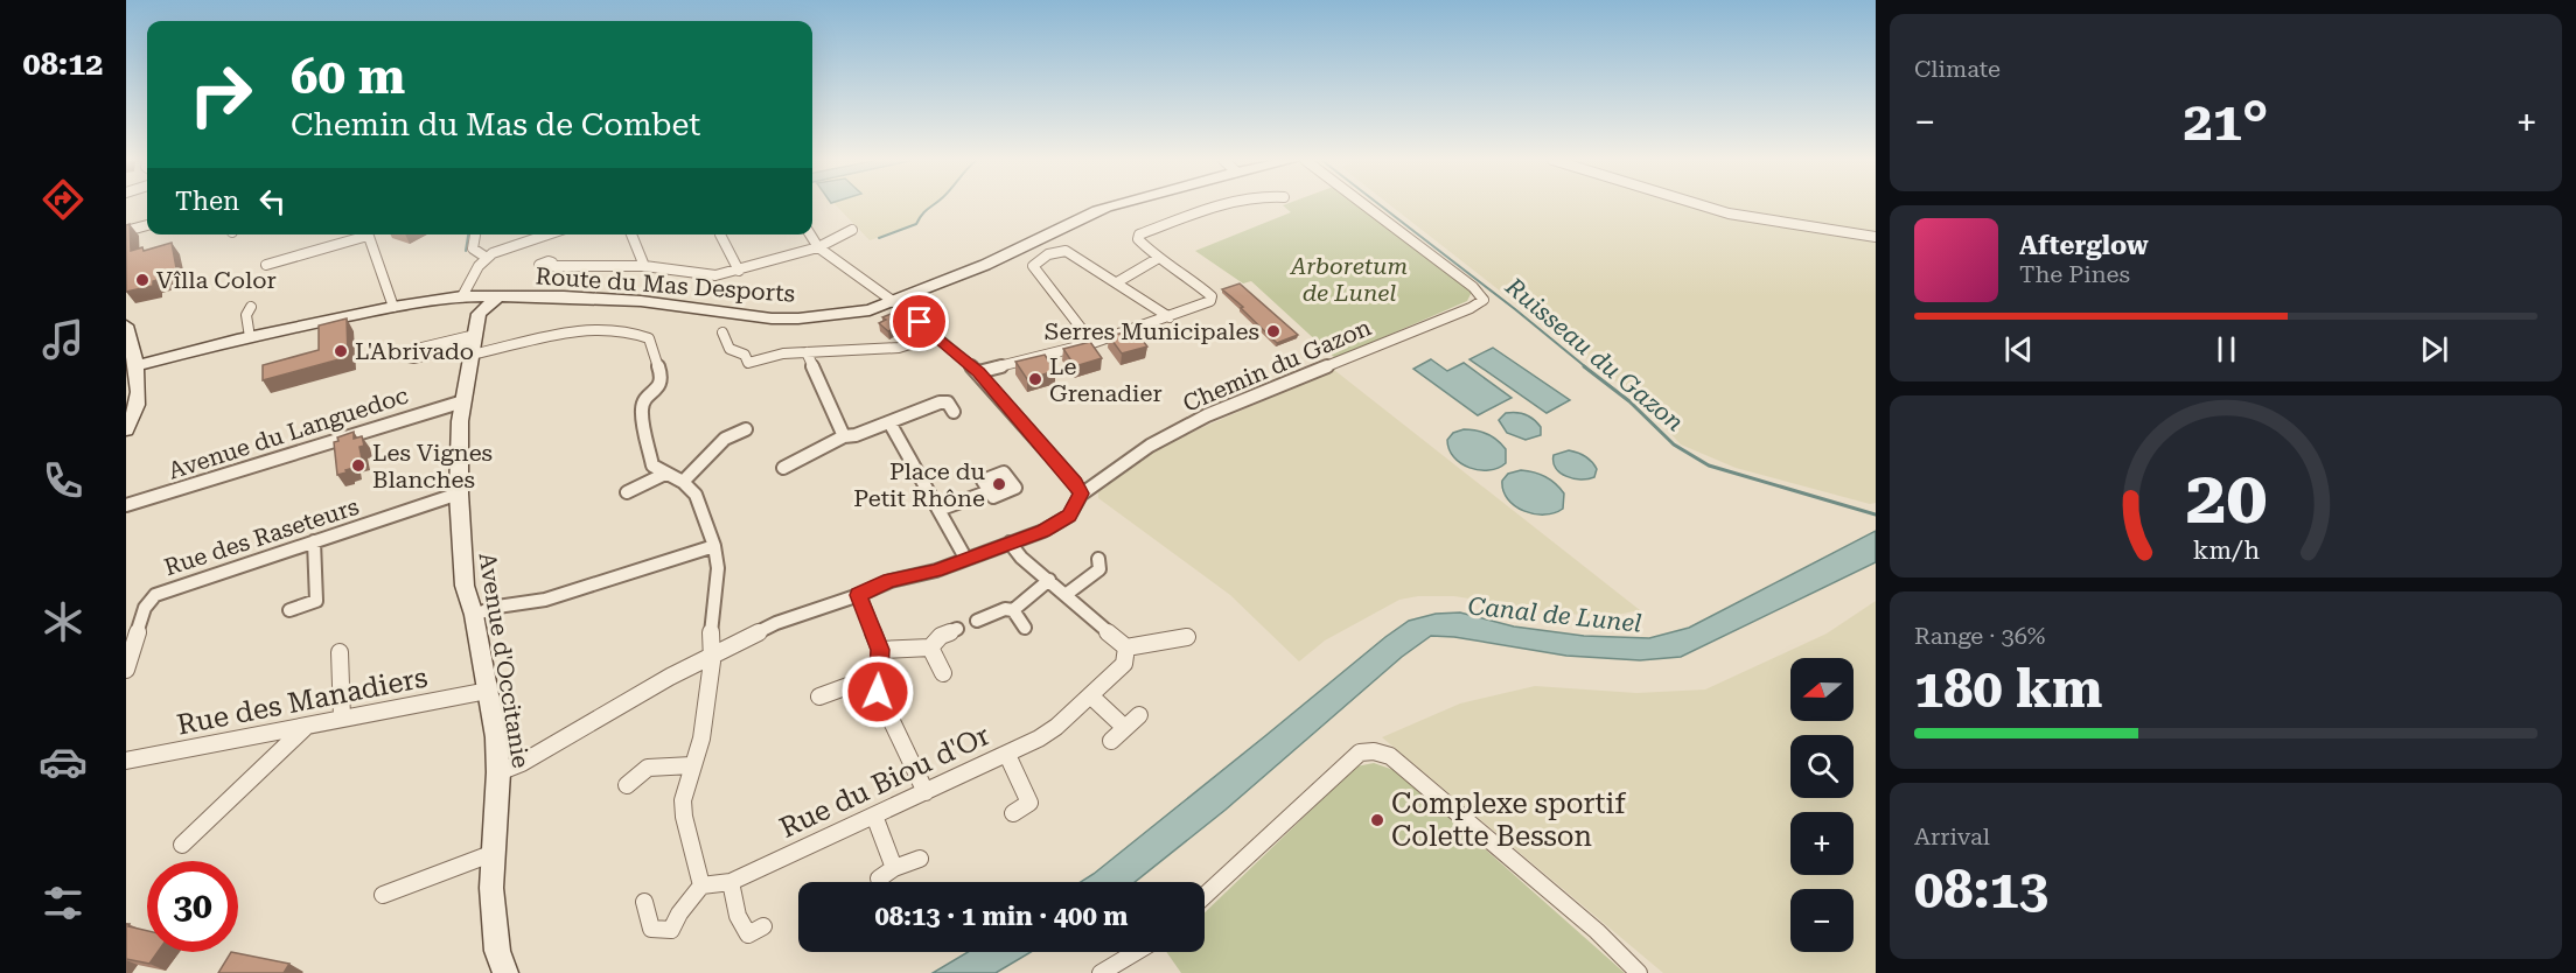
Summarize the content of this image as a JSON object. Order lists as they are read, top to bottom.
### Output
{
  "streets": {
    "street": [
      "Route du Mas Desports",
      "Chemin du Gazon",
      "Avenue du Languedoc",
      "Rue des Raseteurs",
      "Avenue d'Occitanie",
      "Rue des Manadiers",
      "Rue du Biou d'Or"
    ]
  },
  "crossings": [
    ["Route du Mas Desports", "Avenue d'Occitanie"],
    ["Avenue du Languedoc", "Avenue d'Occitanie"],
    ["Rue des Raseteurs", "Avenue d'Occitanie"],
    ["Avenue d'Occitanie", "Rue des Manadiers"]
  ],
  "water": ["Ruisseau du Gazon", "Canal de Lunel"],
  "parks": ["Arboretum de Lunel"],
  "places": [
    "Vîlla Color",
    "Serres Municipales",
    "L'Abrivado",
    "Le Grenadier",
    "Les Vignes Blanches",
    "Place du Petit Rhône",
    "Complexe sportif Colette Besson"
  ],
  "north": "left",
  "page": {
    "tabs": "08:12",
    "tile": [
      "Climate",
      ["Range · 36%", "180 km"],
      ["Arrival", "08:13"]
    ],
    "turn": ["60 m", "Chemin du Mas de Combet"],
    "heat": ["−", "21°", "+"],
    "then": "Then",
    "song": ["Afterglow", "The Pines"],
    "map_buttons": ["+", "−"],
    "limit": "30",
    "trip": "08:13 · 1 min · 400 m",
    "gauge": ["20", "km/h"]
  }
}
